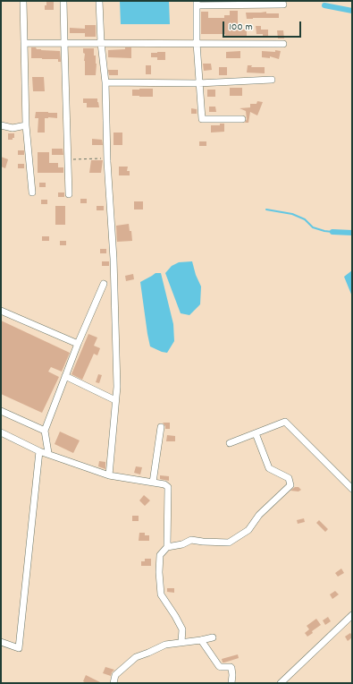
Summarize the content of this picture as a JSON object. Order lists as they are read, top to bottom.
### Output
{
  "scale_bar": "100 m"
}
